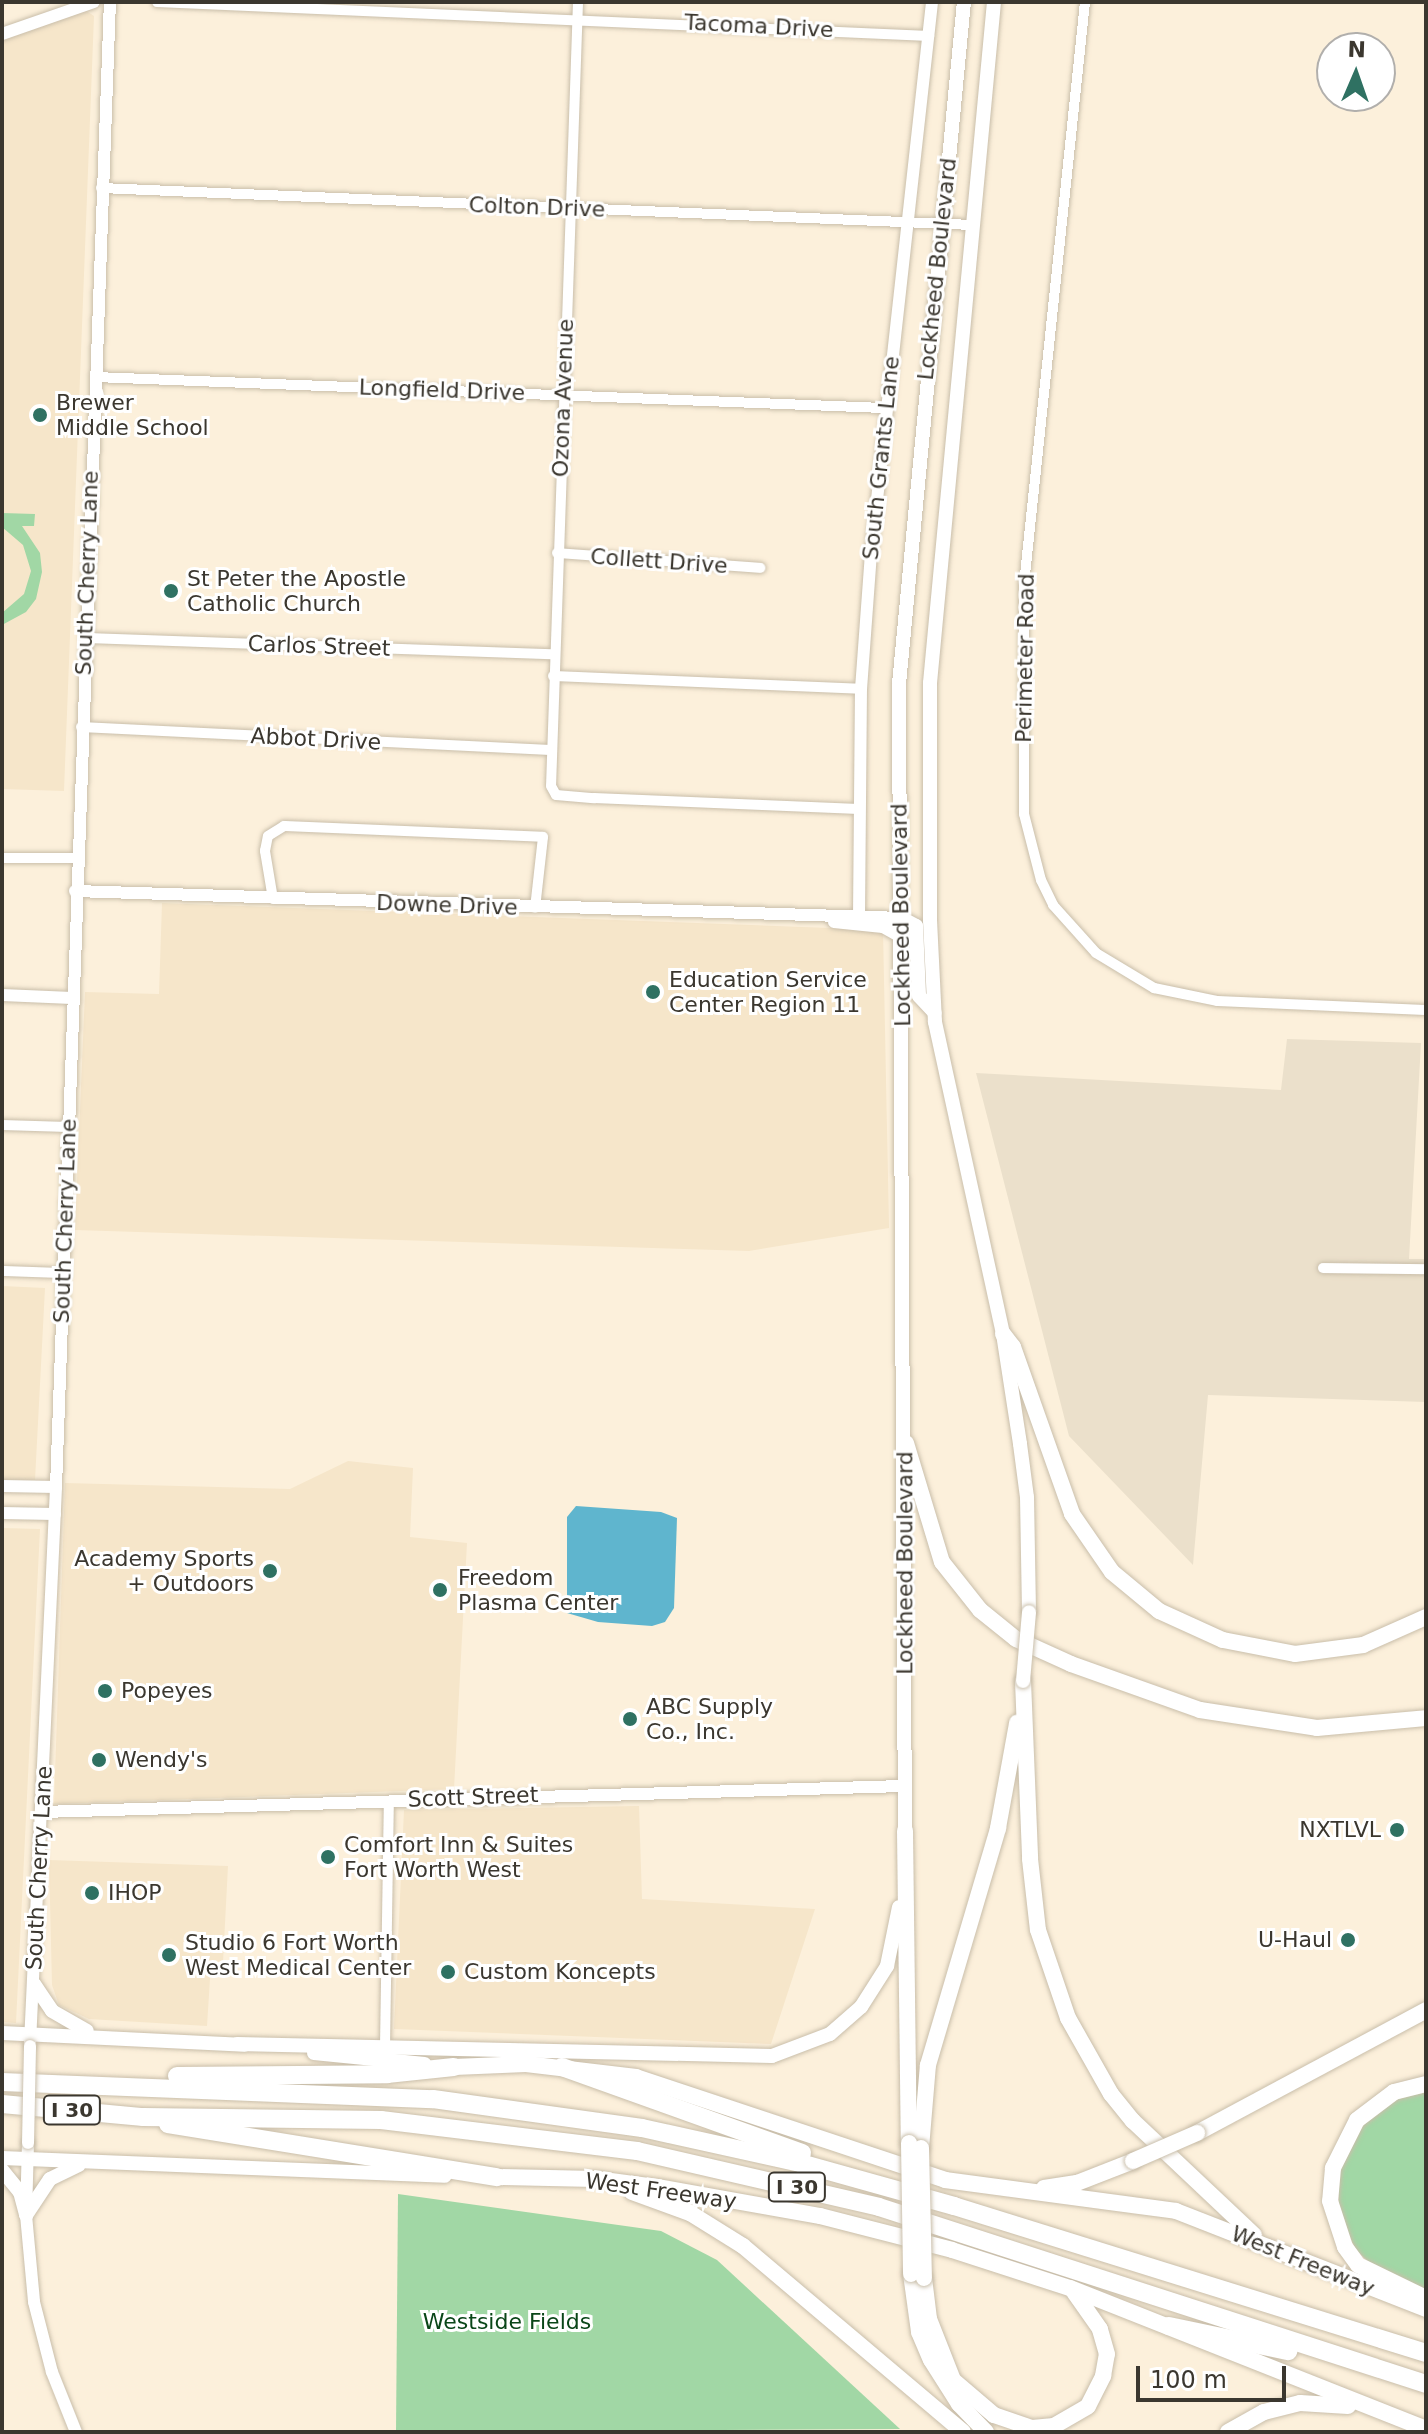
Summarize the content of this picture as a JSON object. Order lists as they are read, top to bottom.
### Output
{
  "streets": {
    "highway": ["I 30", "West Freeway"],
    "main road": ["Lockheed Boulevard"],
    "street": [
      "Tacoma Drive",
      "Colton Drive",
      "Longfield Drive",
      "Ozona Avenue",
      "South Grants Lane",
      "Collett Drive",
      "South Cherry Lane",
      "Carlos Street",
      "Perimeter Road",
      "Abbot Drive",
      "Downe Drive",
      "Scott Street"
    ]
  },
  "crossings": [
    ["Tacoma Drive", "Ozona Avenue"],
    ["Tacoma Drive", "South Grants Lane"],
    ["Colton Drive", "Lockheed Boulevard"],
    ["Colton Drive", "Ozona Avenue"],
    ["Colton Drive", "South Grants Lane"],
    ["Colton Drive", "South Cherry Lane"],
    ["Lockheed Boulevard", "Downe Drive"],
    ["Lockheed Boulevard", "Scott Street"],
    ["Lockheed Boulevard", "West Freeway"],
    ["Longfield Drive", "Ozona Avenue"],
    ["Longfield Drive", "South Grants Lane"],
    ["Longfield Drive", "South Cherry Lane"],
    ["Ozona Avenue", "South Grants Lane"],
    ["Ozona Avenue", "Collett Drive"],
    ["Ozona Avenue", "Carlos Street"],
    ["Ozona Avenue", "Abbot Drive"],
    ["South Grants Lane", "Downe Drive"],
    ["South Cherry Lane", "Carlos Street"],
    ["South Cherry Lane", "Abbot Drive"],
    ["South Cherry Lane", "Downe Drive"],
    ["South Cherry Lane", "Scott Street"],
    ["South Cherry Lane", "West Freeway"]
  ],
  "parks": ["Westside Fields"],
  "places": [
    "Brewer Middle School",
    "St Peter the Apostle Catholic Church",
    "Education Service Center Region 11",
    "Academy Sports + Outdoors",
    "Freedom Plasma Center",
    "Popeyes",
    "ABC Supply Co., Inc.",
    "Wendy's",
    "NXTLVL",
    "Comfort Inn & Suites Fort Worth West",
    "IHOP",
    "U-Haul",
    "Studio 6 Fort Worth West Medical Center",
    "Custom Koncepts"
  ],
  "scale_bar": "100 m",
  "north": "top"
}
